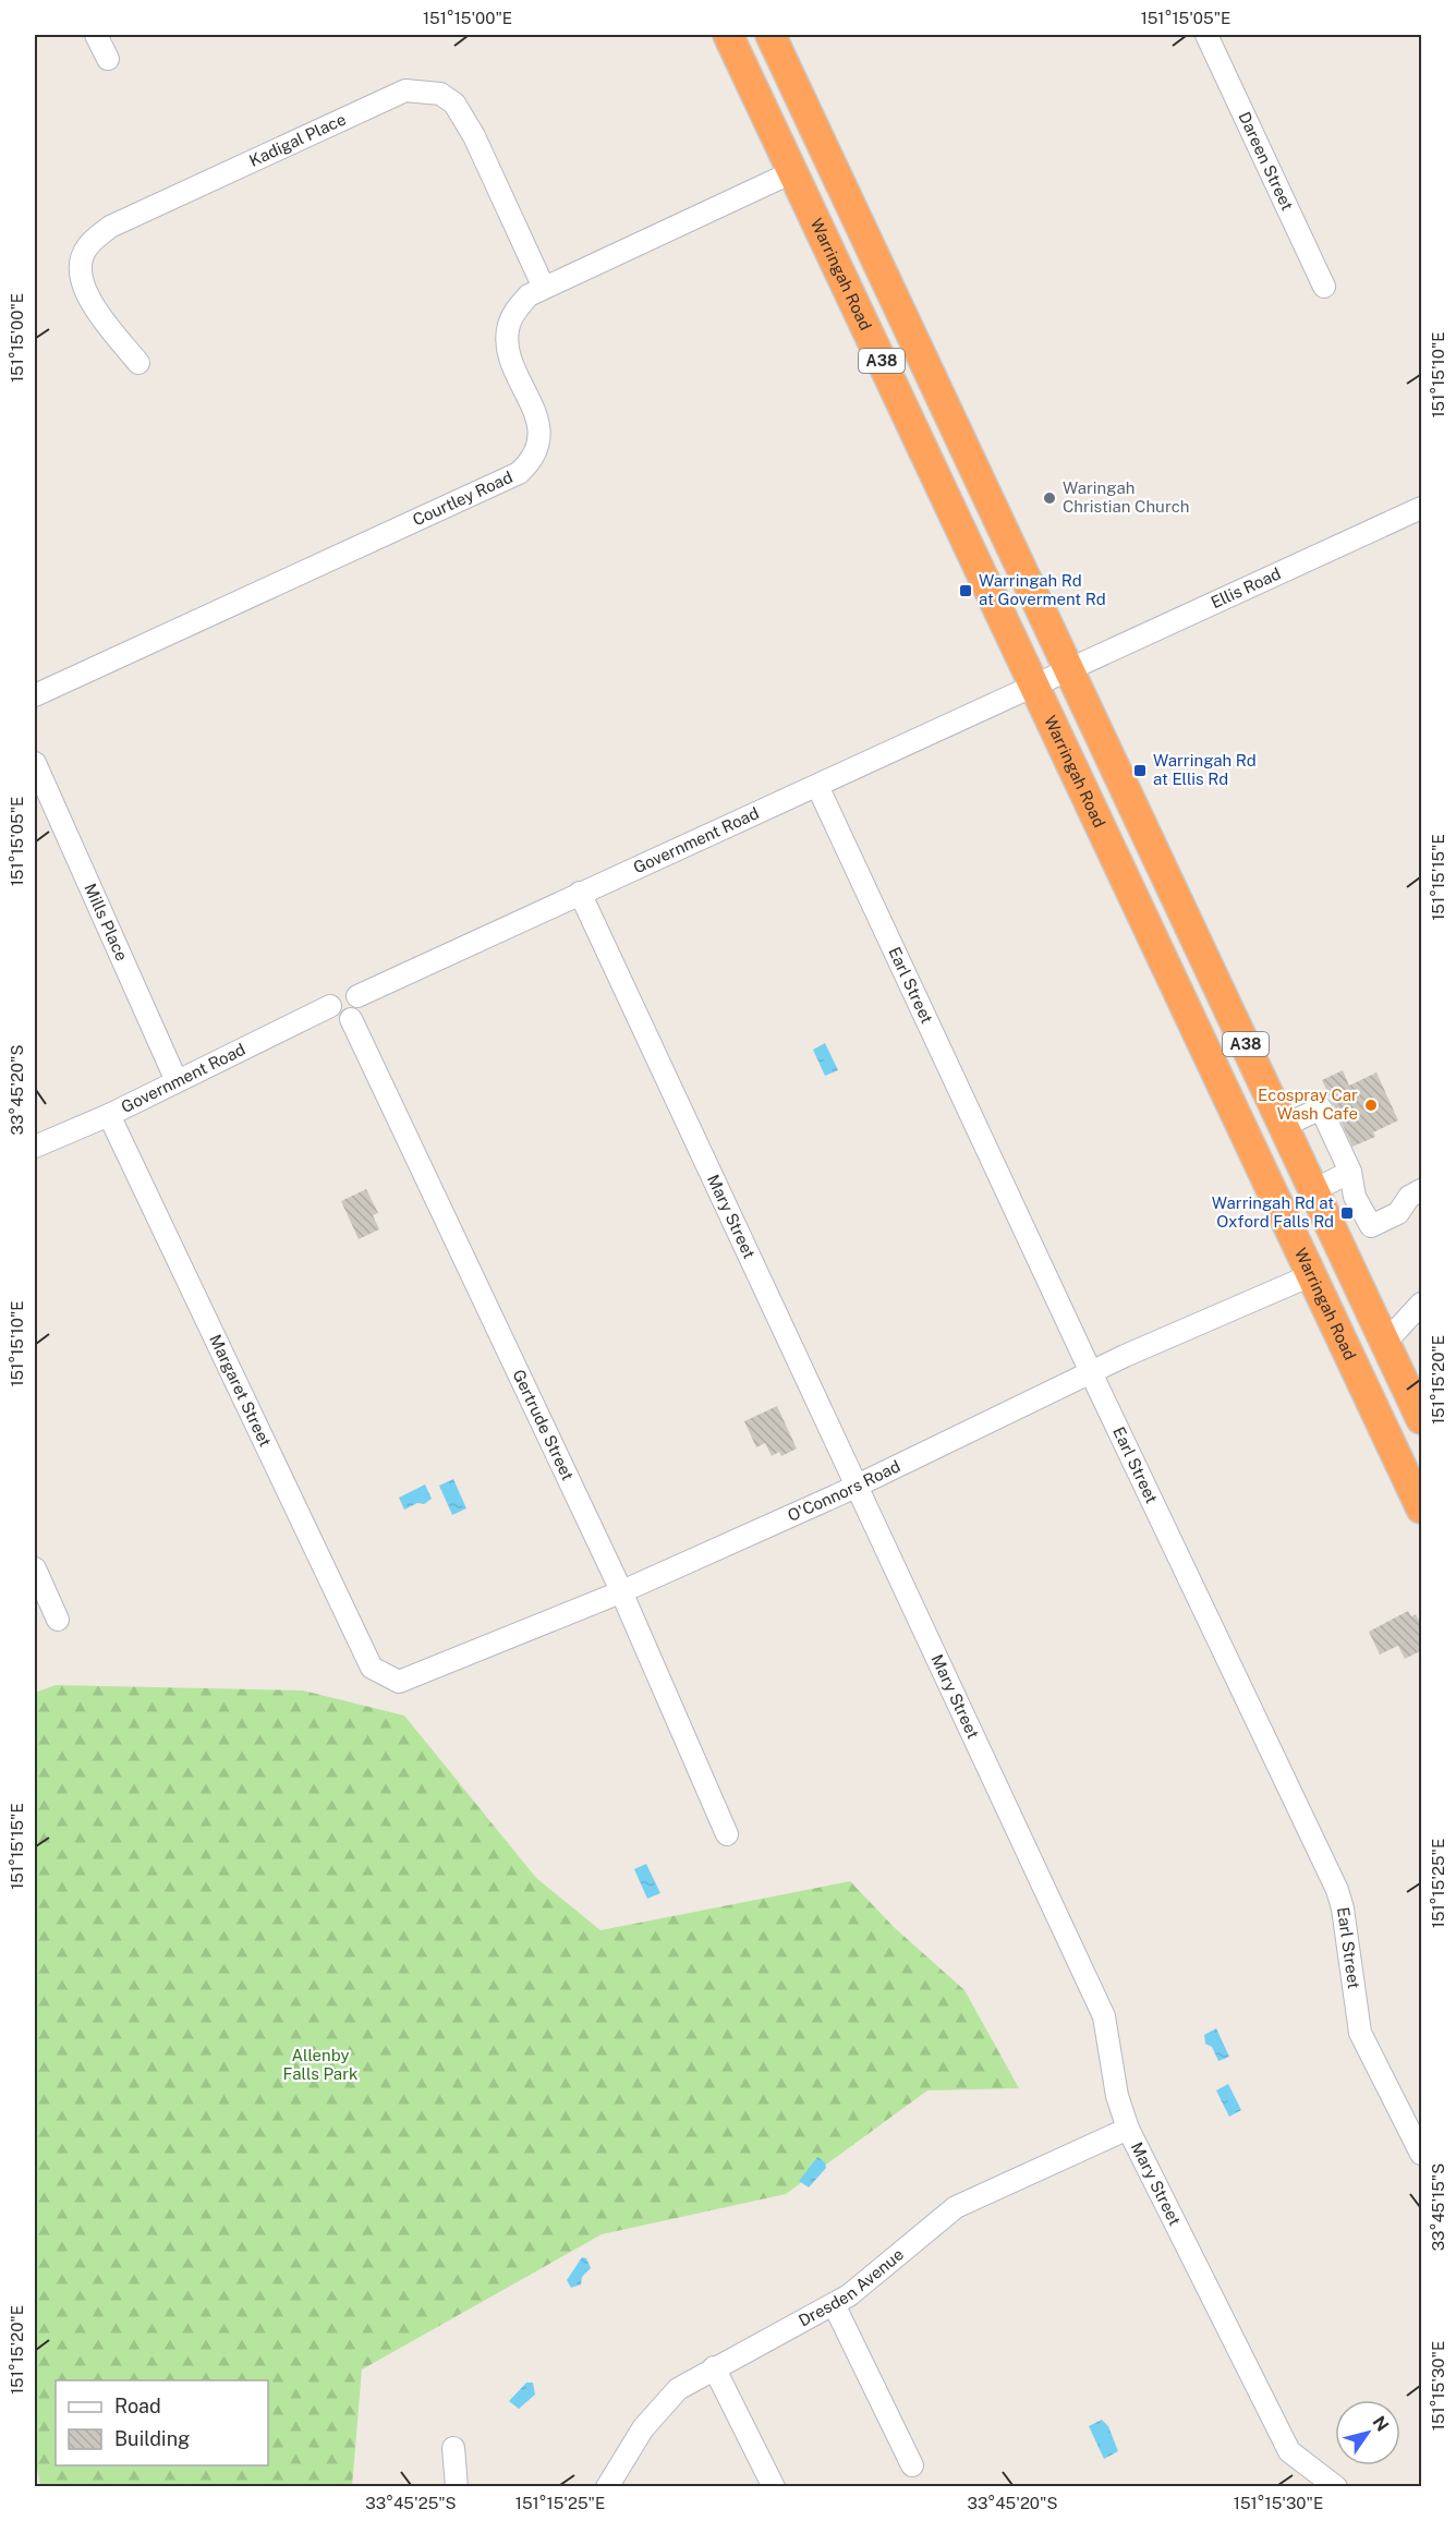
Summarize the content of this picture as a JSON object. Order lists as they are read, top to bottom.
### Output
{
  "streets": {
    "highway": ["Warringah Road", "A38"],
    "street": [
      "Kadigal Place",
      "Dareen Street",
      "Courtley Road",
      "Ellis Road",
      "Government Road",
      "Mills Place",
      "Earl Street",
      "Mary Street",
      "Margaret Street",
      "Gertrude Street",
      "O'Connors Road",
      "Dresden Avenue"
    ]
  },
  "crossings": [
    ["Kadigal Place", "Courtley Road"],
    ["Warringah Road", "Courtley Road"],
    ["Warringah Road", "Ellis Road"],
    ["Warringah Road", "Government Road"],
    ["Warringah Road", "O'Connors Road"],
    ["A38", "Ellis Road"],
    ["Ellis Road", "Government Road"],
    ["Government Road", "Mills Place"],
    ["Government Road", "Earl Street"],
    ["Government Road", "Mary Street"],
    ["Government Road", "Margaret Street"],
    ["Government Road", "Gertrude Street"],
    ["Earl Street", "O'Connors Road"],
    ["Mary Street", "O'Connors Road"],
    ["Mary Street", "Dresden Avenue"],
    ["Margaret Street", "O'Connors Road"],
    ["Gertrude Street", "O'Connors Road"]
  ],
  "parks": ["Allenby Falls Park"],
  "places": {
    "other": ["Waringah Christian Church", "Ecospray Car Wash Cafe"],
    "transit": ["Warringah Rd at Goverment Rd", "Warringah Rd at Ellis Rd", "Warringah Rd at Oxford Falls Rd"]
  },
  "legend": ["Road", "Building"],
  "north": "top right",
  "coordinates": [
    "151°15'00\"E",
    "151°15'05\"E",
    "151°15'10\"E",
    "151°15'15\"E",
    "33°45'20\"S",
    "151°15'20\"E",
    "151°15'25\"E",
    "33°45'15\"S",
    "151°15'30\"E",
    "33°45'25\"S"
  ]
}
